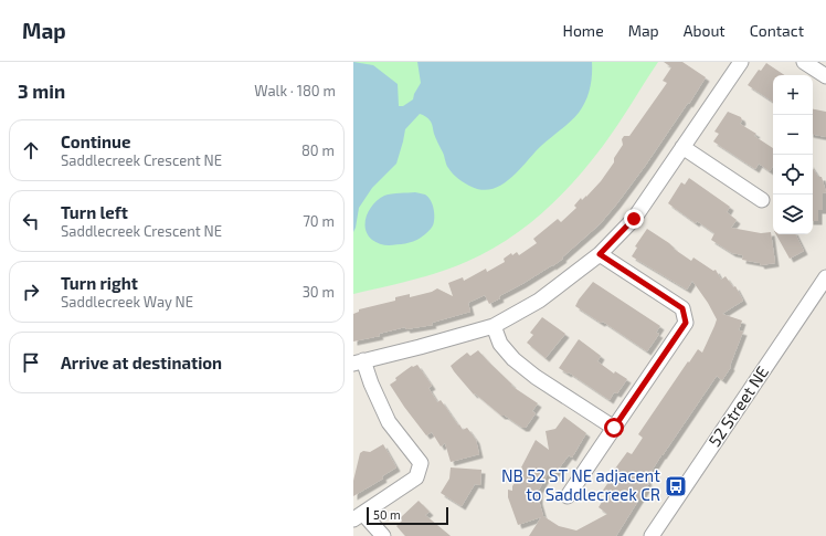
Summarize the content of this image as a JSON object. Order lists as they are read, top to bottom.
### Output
{
  "streets": {
    "street": ["52 Street NE"]
  },
  "places": {
    "bus stop": ["NB 52 ST NE adjacent to Saddlecreek CR"]
  },
  "scale_bar": "50 m",
  "page": {
    "header": "Map",
    "nav": [
      "Home",
      "Map",
      "About",
      "Contact"
    ],
    "heading": ["3 min", "Walk · 180 m"],
    "map_buttons": ["+", "−"],
    "list": [
      ["Continue", "Saddlecreek Crescent NE", "80 m"],
      ["Turn left", "Saddlecreek Crescent NE", "70 m"],
      ["Turn right", "Saddlecreek Way NE", "30 m"],
      "Arrive at destination"
    ],
    "scale": "50 m"
  }
}
